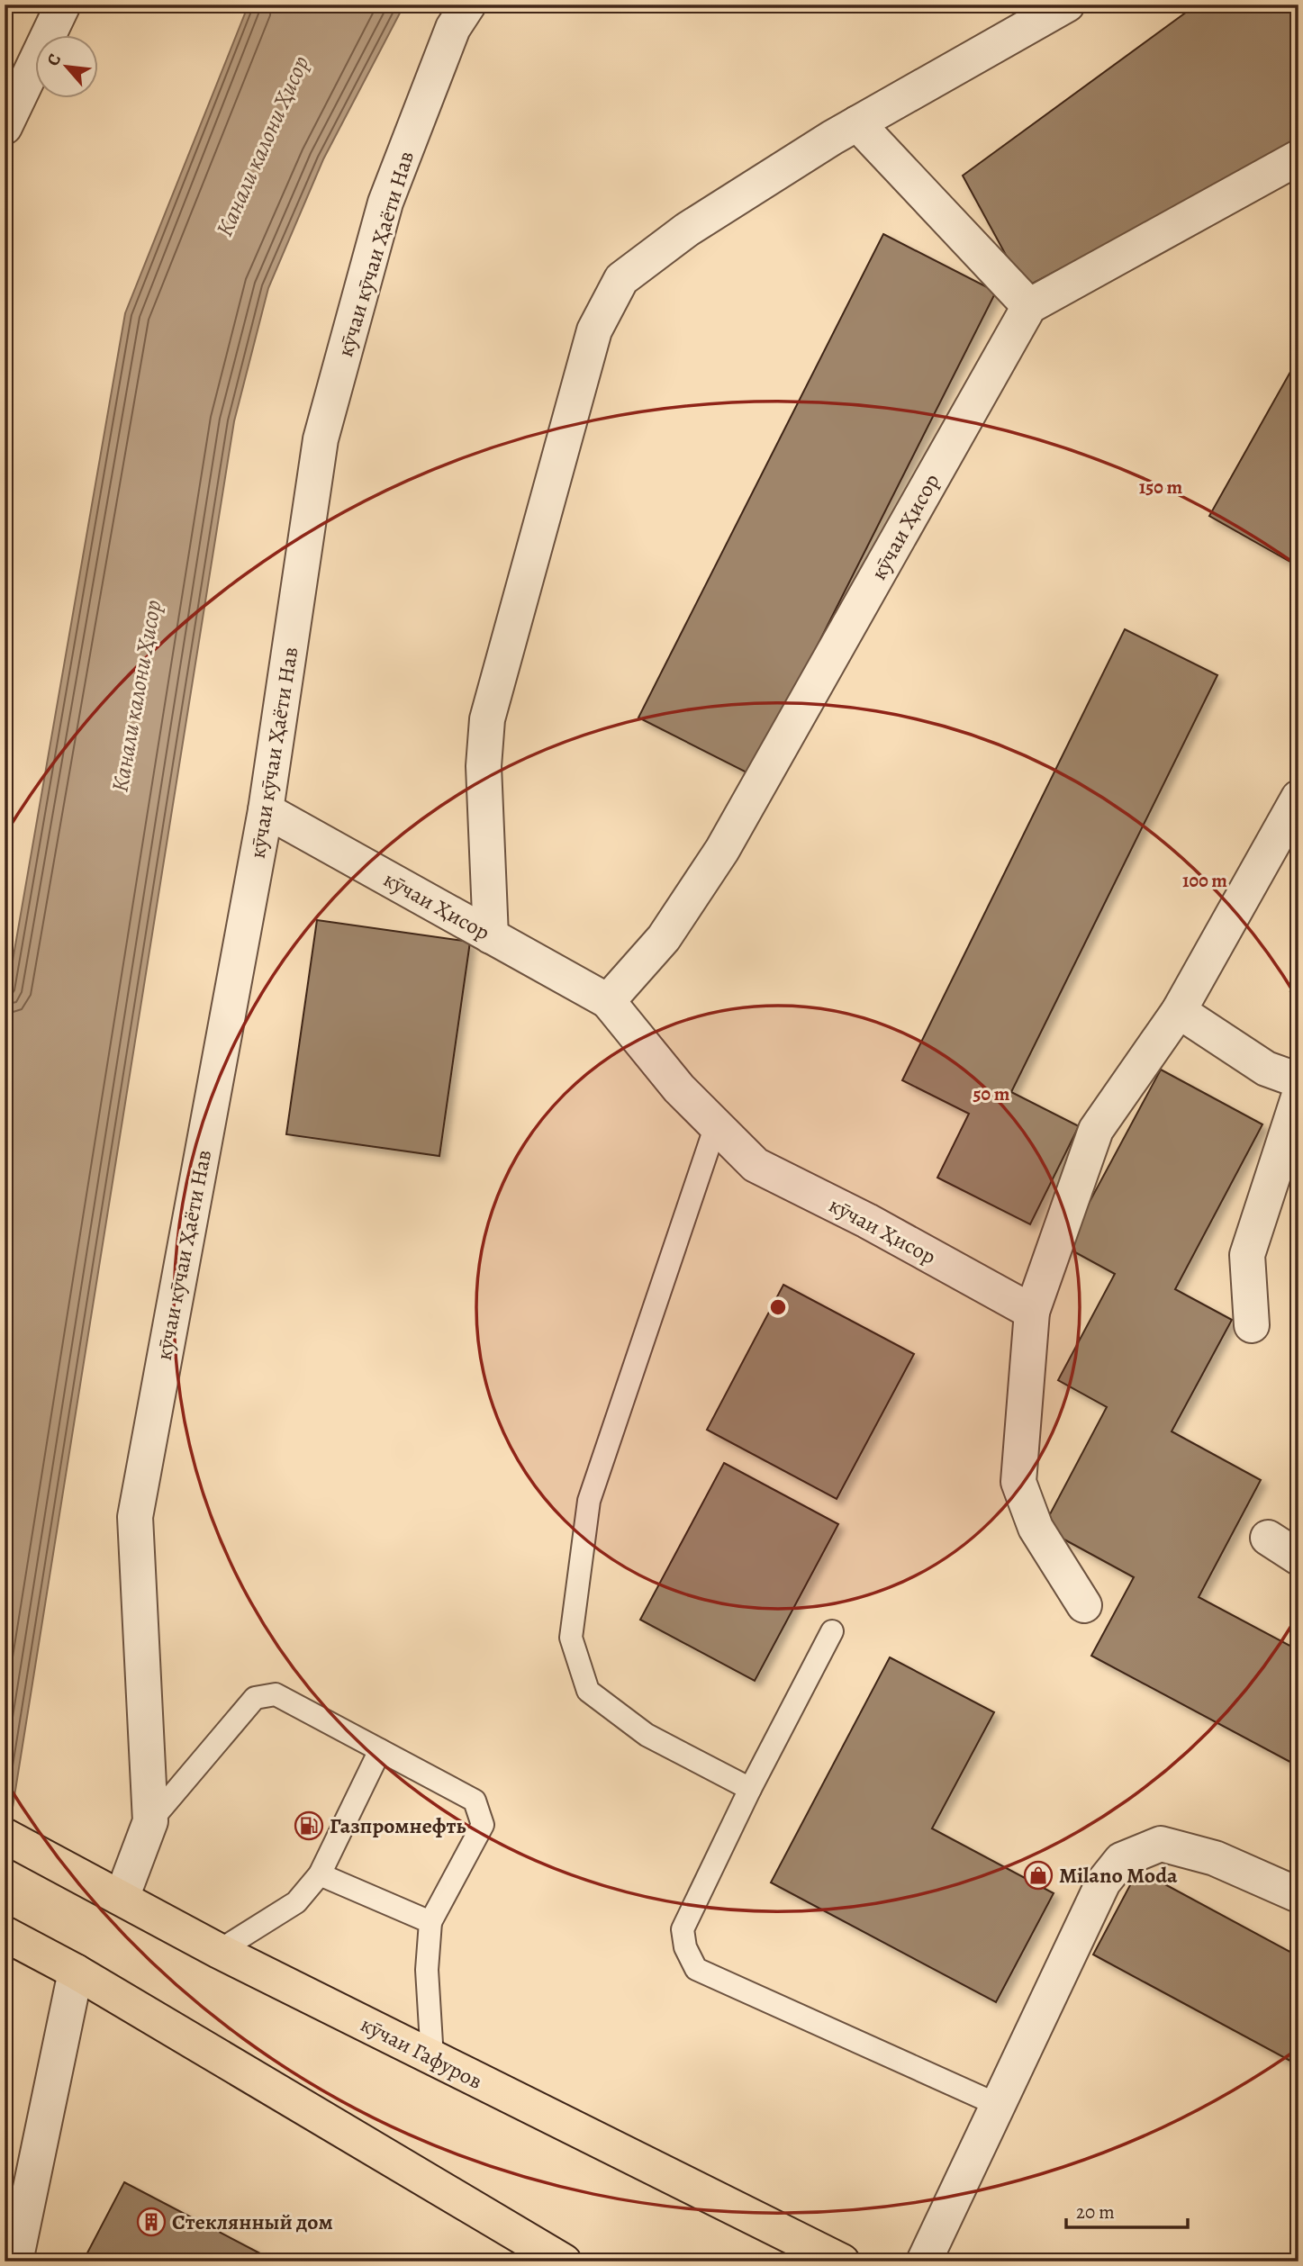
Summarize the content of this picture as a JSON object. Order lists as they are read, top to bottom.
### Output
{
  "streets": {
    "main road": ["кӯчаи Гафуров"],
    "street": ["кӯчаи кӯчаи Ҳаёти Нав", "кӯчаи Ҳисор"]
  },
  "crossings": [
    ["кӯчаи кӯчаи Ҳаёти Нав", "кӯчаи Ҳисор"]
  ],
  "water": ["Канали калони Ҳисор"],
  "places": {
    "fuel station": ["Газпромнефть"],
    "shop": ["Milano Moda"],
    "building": ["Стеклянный дом"]
  },
  "scale_bar": "20 m",
  "north": "top left",
  "rings": ["150 m", "100 m", "50 m"]
}
